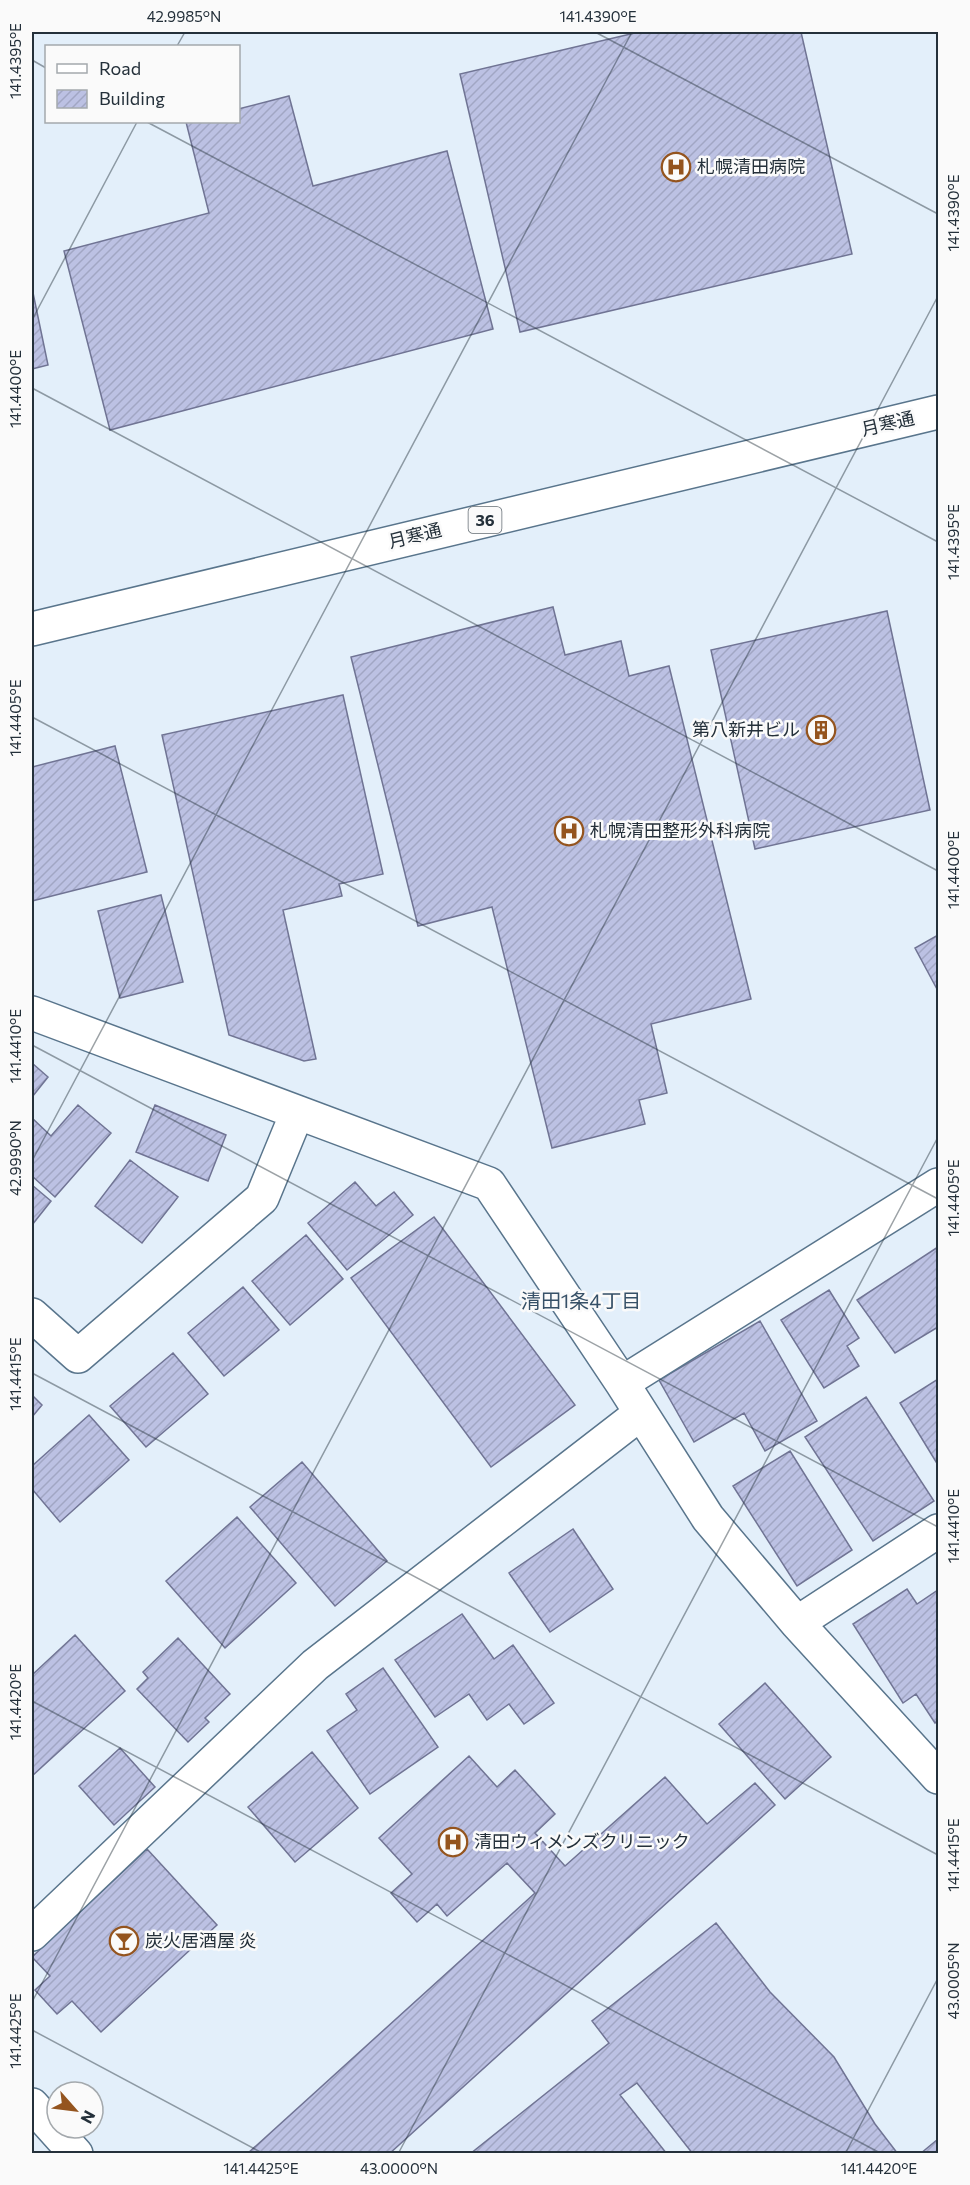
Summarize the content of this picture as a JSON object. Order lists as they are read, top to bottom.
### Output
{
  "streets": {
    "main road": ["月寒通", "36"]
  },
  "districts": ["清田1条4丁目"],
  "places": {
    "hospital": ["札幌清田病院", "札幌清田整形外科病院", "清田ウィメンズクリニック"],
    "building": ["第八新井ビル"],
    "bar": ["炭火居酒屋 炎"]
  },
  "legend": ["Road", "Building"],
  "north": "bottom right",
  "coordinates": [
    "42.9985°N",
    "141.4390°E",
    "141.4395°E",
    "141.4400°E",
    "141.4405°E",
    "141.4410°E",
    "42.9990°N",
    "141.4415°E",
    "141.4420°E",
    "43.0005°N",
    "141.4425°E",
    "43.0000°N"
  ]
}
